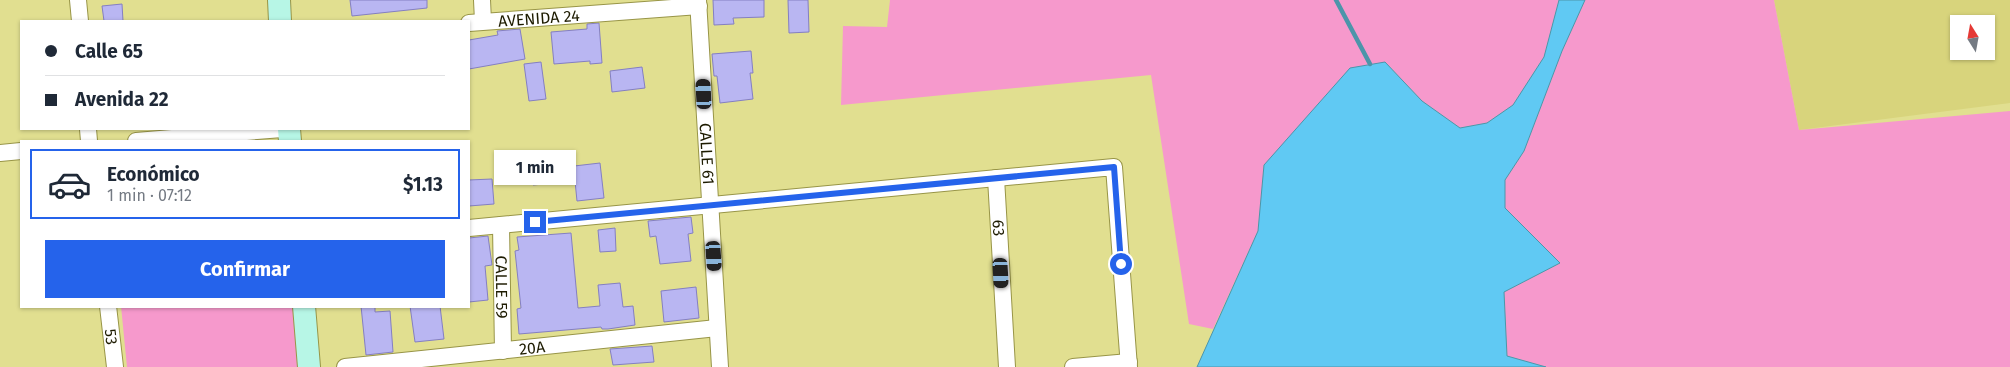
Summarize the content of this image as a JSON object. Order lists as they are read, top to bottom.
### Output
{
  "streets": {
    "street": [
      "AVENIDA 24",
      "CALLE 61",
      "63",
      "CALLE 59",
      "53",
      "20A"
    ]
  },
  "crossings": [
    ["AVENIDA 24", "CALLE 61"],
    ["CALLE 61", "20A"],
    ["CALLE 59", "20A"]
  ],
  "north": "top",
  "page": {
    "banner": ["Calle 65", "Avenida 22"],
    "list": [
      {
        "name": "Económico",
        "note": "1 min · 07:12",
        "value": "$1.13"
      }
    ],
    "bubble": "1 min",
    "buttons": "Confirmar"
  }
}
